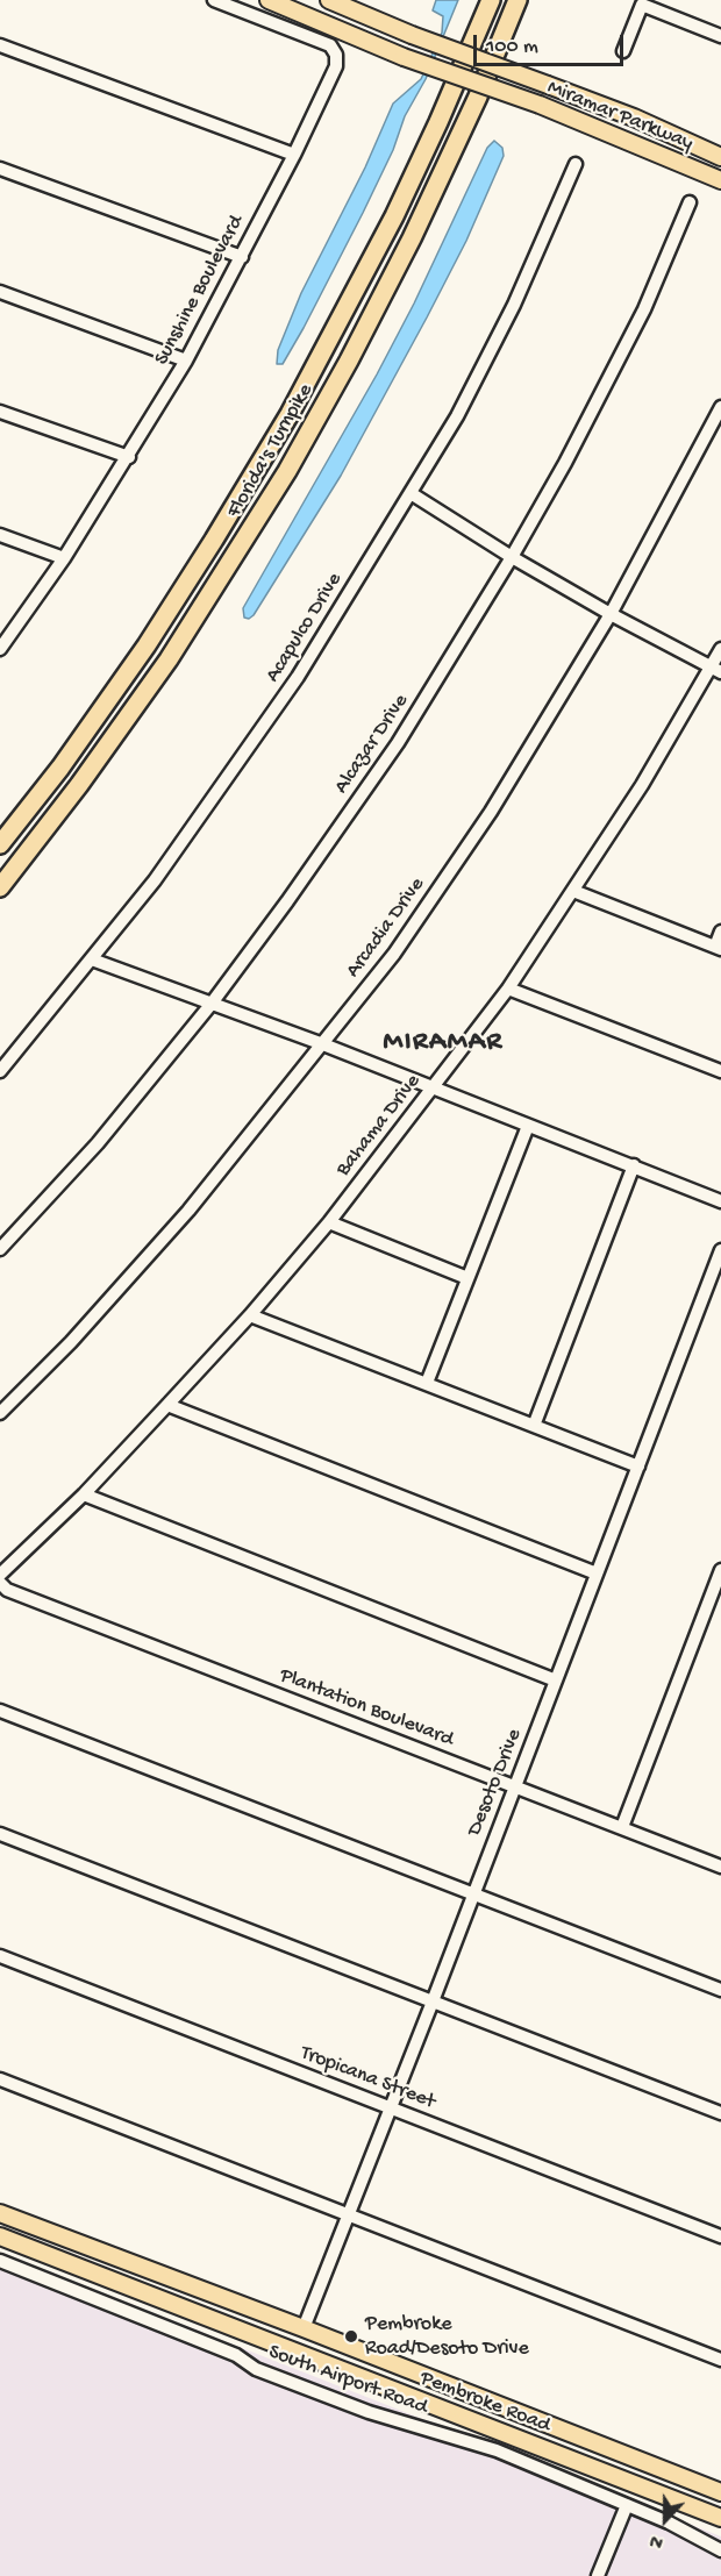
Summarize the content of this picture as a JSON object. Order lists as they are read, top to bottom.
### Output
{
  "streets": {
    "highway": ["Florida's Turnpike"],
    "main road": ["Miramar Parkway", "Pembroke Road"],
    "street": [
      "Sunshine Boulevard",
      "Acapulco Drive",
      "Alcazar Drive",
      "Arcadia Drive",
      "Bahama Drive",
      "Plantation Boulevard",
      "Desoto Drive",
      "Tropicana Street",
      "South Airport Road"
    ]
  },
  "crossings": [
    ["Plantation Boulevard", "Desoto Drive"],
    ["Desoto Drive", "Tropicana Street"],
    ["Desoto Drive", "Pembroke Road"]
  ],
  "districts": ["MIRAMAR"],
  "places": ["Pembroke Road/Desoto Drive"],
  "scale_bar": "100 m",
  "north": "bottom"
}
